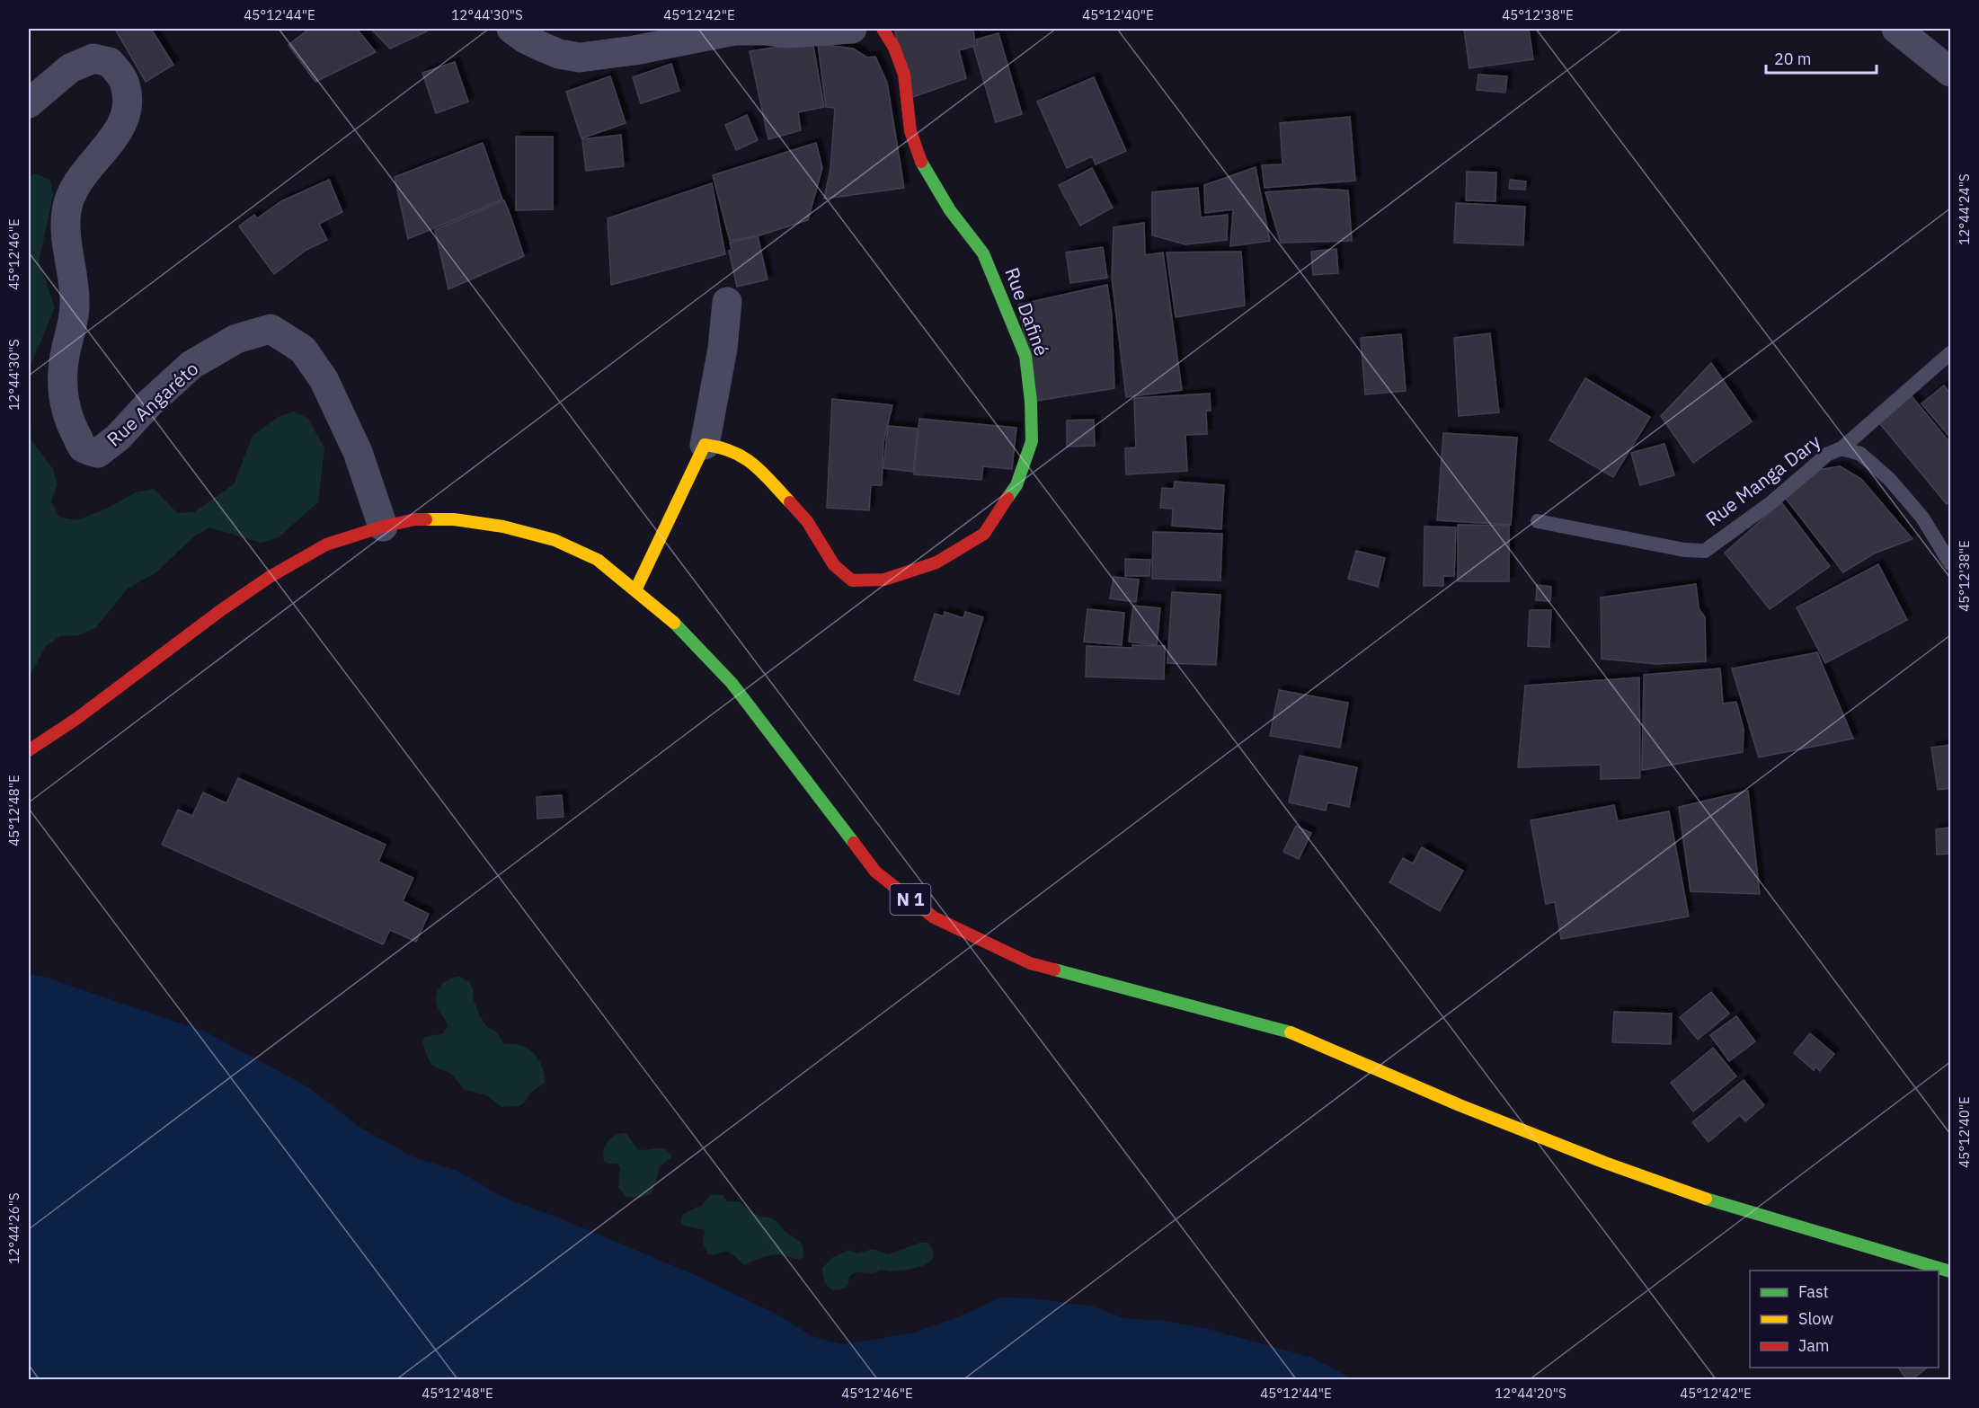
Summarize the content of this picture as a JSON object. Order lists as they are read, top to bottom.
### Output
{
  "streets": {
    "main road": ["Rue Dafiné", "N 1"],
    "street": ["Rue Angaréto"],
    "lane": ["Rue Manga Dary"]
  },
  "crossings": [
    ["Rue Angaréto", "N 1"]
  ],
  "legend": ["Fast", "Slow", "Jam"],
  "scale_bar": "20 m",
  "coordinates": [
    "45°12'44\"E",
    "12°44'30\"S",
    "45°12'42\"E",
    "45°12'40\"E",
    "45°12'38\"E",
    "12°44'24\"S",
    "45°12'46\"E",
    "45°12'48\"E",
    "12°44'26\"S",
    "12°44'20\"S"
  ]
}
